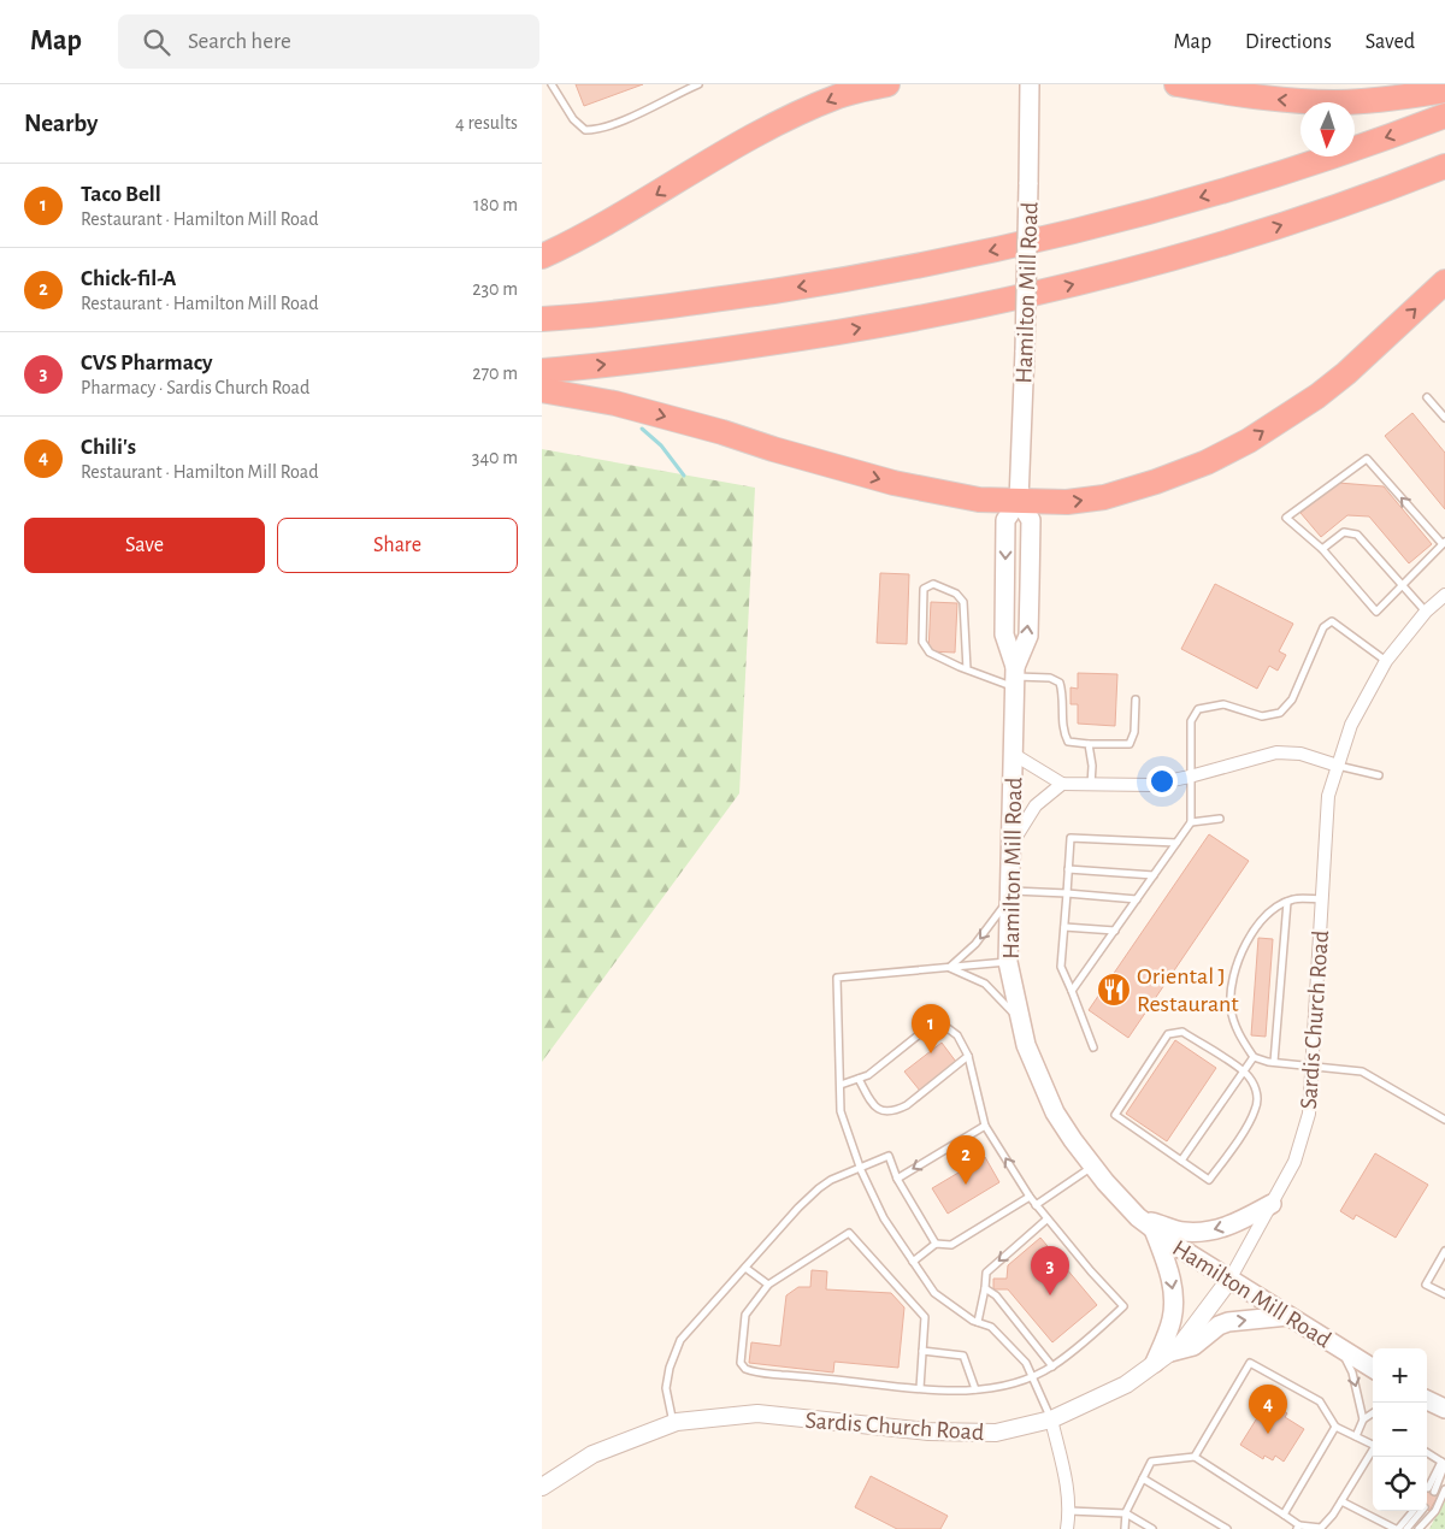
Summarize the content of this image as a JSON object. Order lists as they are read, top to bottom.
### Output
{
  "streets": {
    "main road": ["Hamilton Mill Road"],
    "street": ["Sardis Church Road"]
  },
  "crossings": [
    ["Hamilton Mill Road", "Sardis Church Road"]
  ],
  "places": {
    "restaurant": ["Oriental J Restaurant"]
  },
  "north": "bottom",
  "page": {
    "header": "Map",
    "search": "Search here",
    "nav": ["Map", "Directions", "Saved"],
    "heading": ["Nearby", "4 results"],
    "list": [
      {
        "mark": "1",
        "name": "Taco Bell",
        "note": "Restaurant · Hamilton Mill Road",
        "value": "180 m"
      },
      {
        "mark": "2",
        "name": "Chick-fil-A",
        "note": "Restaurant · Hamilton Mill Road",
        "value": "230 m"
      },
      {
        "mark": "3",
        "name": "CVS Pharmacy",
        "note": "Pharmacy · Sardis Church Road",
        "value": "270 m"
      },
      {
        "mark": "4",
        "name": "Chili's",
        "note": "Restaurant · Hamilton Mill Road",
        "value": "340 m"
      }
    ],
    "buttons": ["Save", "Share"],
    "pins": [
      "1",
      "2",
      "3",
      "4"
    ],
    "map_buttons": ["+", "−"]
  }
}
